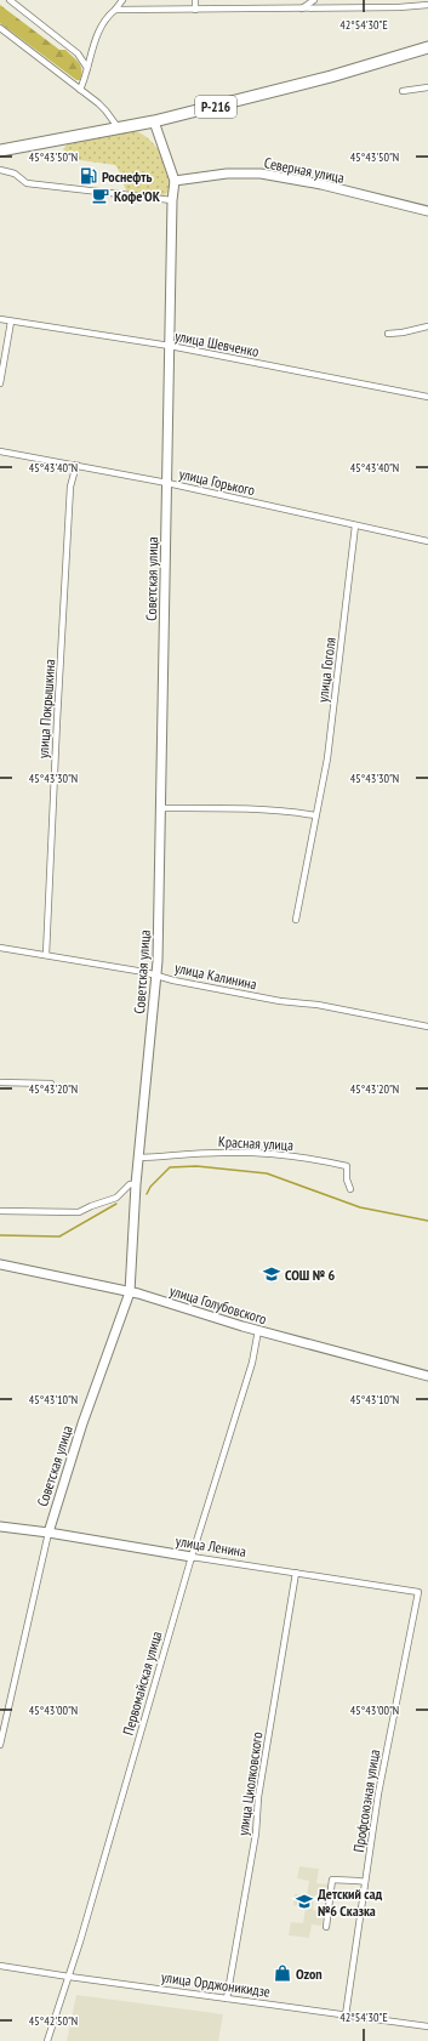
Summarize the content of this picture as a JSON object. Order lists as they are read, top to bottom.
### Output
{
  "streets": {
    "highway": ["Р-216"],
    "street": [
      "Северная улица",
      "улица Шевченко",
      "улица Горького",
      "Советская улица",
      "улица Гоголя",
      "улица Покрышкина",
      "улица Калинина",
      "Красная улица",
      "улица Голубовского",
      "улица Ленина",
      "Первомайская улица",
      "улица Циолковского",
      "Профсоюзная улица",
      "улица Орджоникидзе"
    ]
  },
  "crossings": [
    ["Северная улица", "Советская улица"],
    ["улица Шевченко", "Советская улица"],
    ["улица Горького", "Советская улица"],
    ["улица Горького", "улица Гоголя"],
    ["улица Горького", "улица Покрышкина"],
    ["Советская улица", "улица Калинина"],
    ["Советская улица", "Красная улица"],
    ["Советская улица", "улица Голубовского"],
    ["Советская улица", "улица Ленина"],
    ["улица Покрышкина", "улица Калинина"],
    ["улица Голубовского", "Первомайская улица"],
    ["улица Ленина", "Первомайская улица"],
    ["улица Ленина", "улица Циолковского"],
    ["улица Ленина", "Профсоюзная улица"],
    ["Первомайская улица", "улица Орджоникидзе"],
    ["улица Циолковского", "улица Орджоникидзе"],
    ["Профсоюзная улица", "улица Орджоникидзе"]
  ],
  "places": {
    "fuel station": ["Роснефть"],
    "cafe": ["Кофе'ОК"],
    "school or university": ["СОШ № 6", "Детский сад №6 Сказка"],
    "shop": ["Ozon"]
  },
  "coordinates": [
    "42°54'30\"E",
    "45°43'50\"N",
    "45°43'40\"N",
    "45°43'30\"N",
    "45°43'20\"N",
    "45°43'10\"N",
    "45°43'00\"N",
    "45°42'50\"N"
  ]
}
